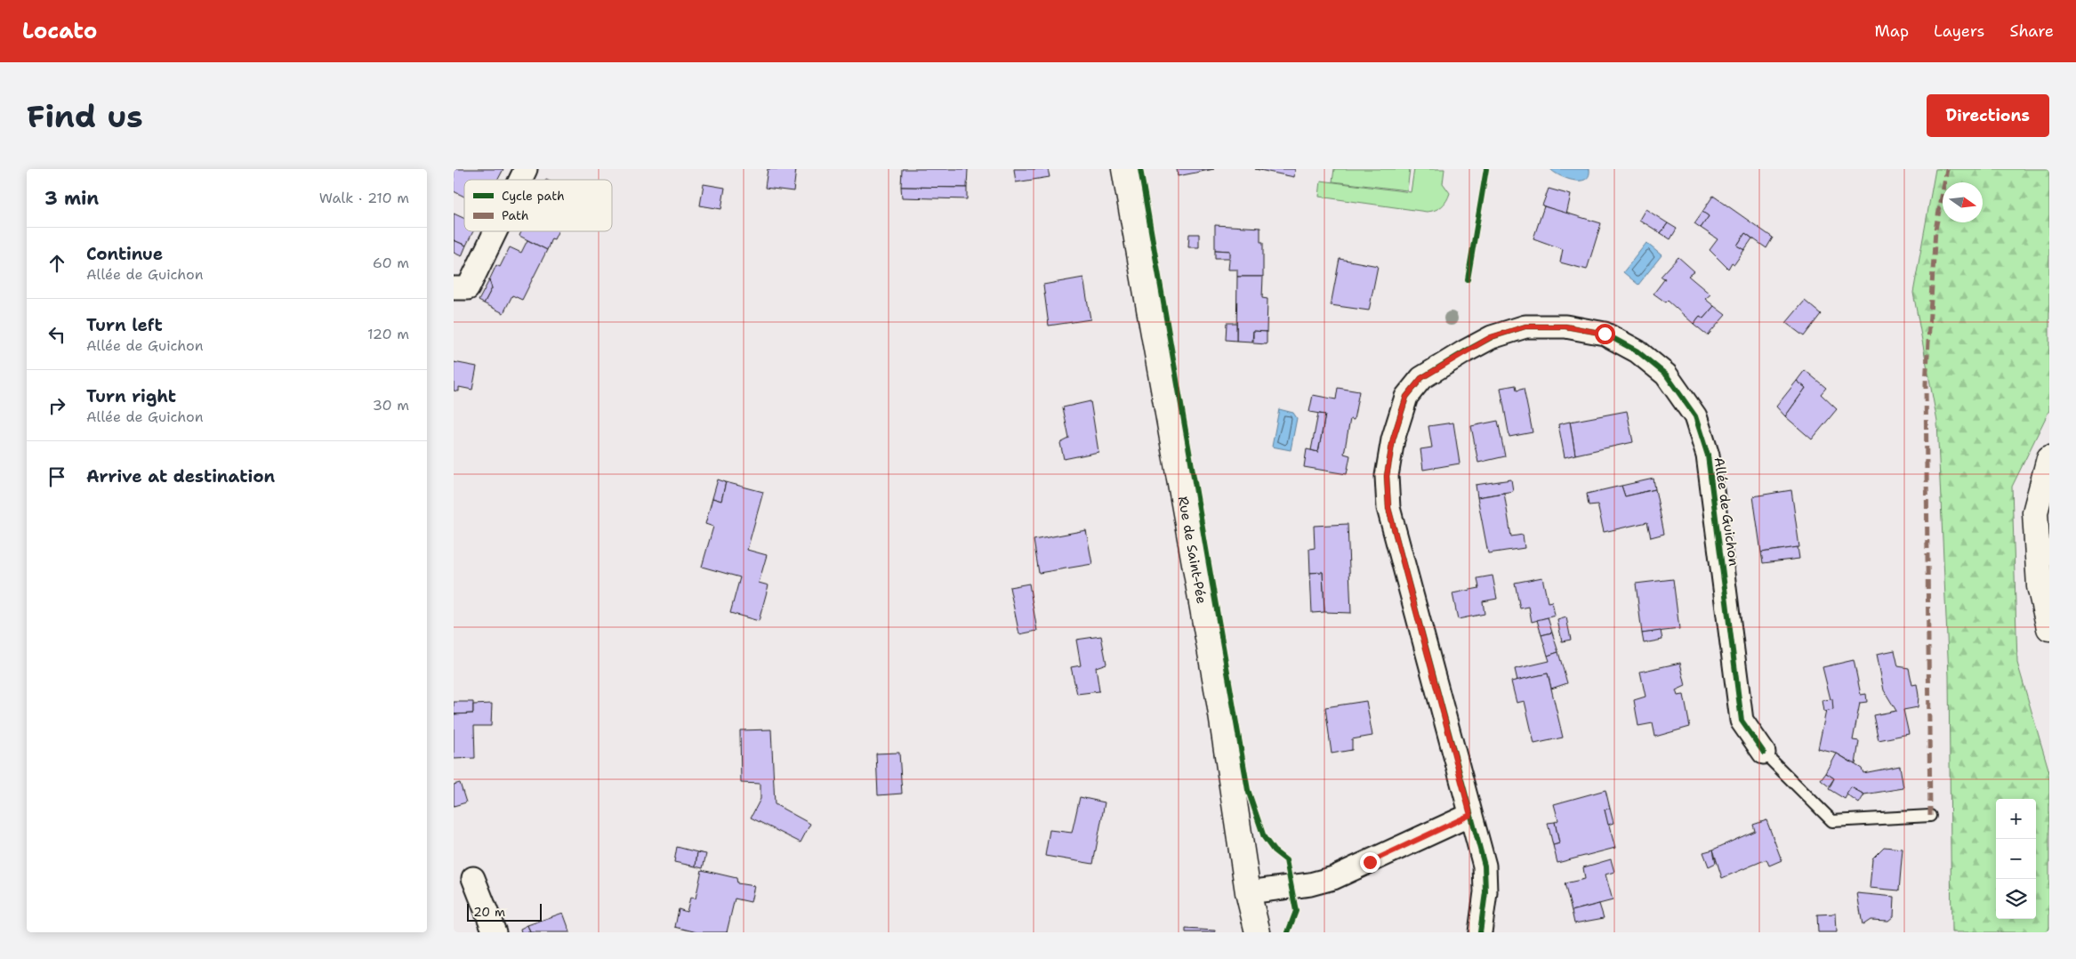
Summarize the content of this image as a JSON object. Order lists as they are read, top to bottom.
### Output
{
  "streets": {
    "main road": ["Rue de Saint-Pée"],
    "street": ["Allée de Guichon"]
  },
  "legend": ["Cycle path", "Path"],
  "scale_bar": "20 m",
  "north": "right",
  "page": {
    "header": "Locato",
    "nav": ["Map", "Layers", "Share"],
    "buttons": "Directions",
    "title": "Find us",
    "heading": ["3 min", "Walk · 210 m"],
    "list": [
      ["Continue", "Allée de Guichon", "60 m"],
      ["Turn left", "Allée de Guichon", "120 m"],
      ["Turn right", "Allée de Guichon", "30 m"],
      "Arrive at destination"
    ],
    "map_buttons": ["+", "−"],
    "scale": "20 m"
  }
}
